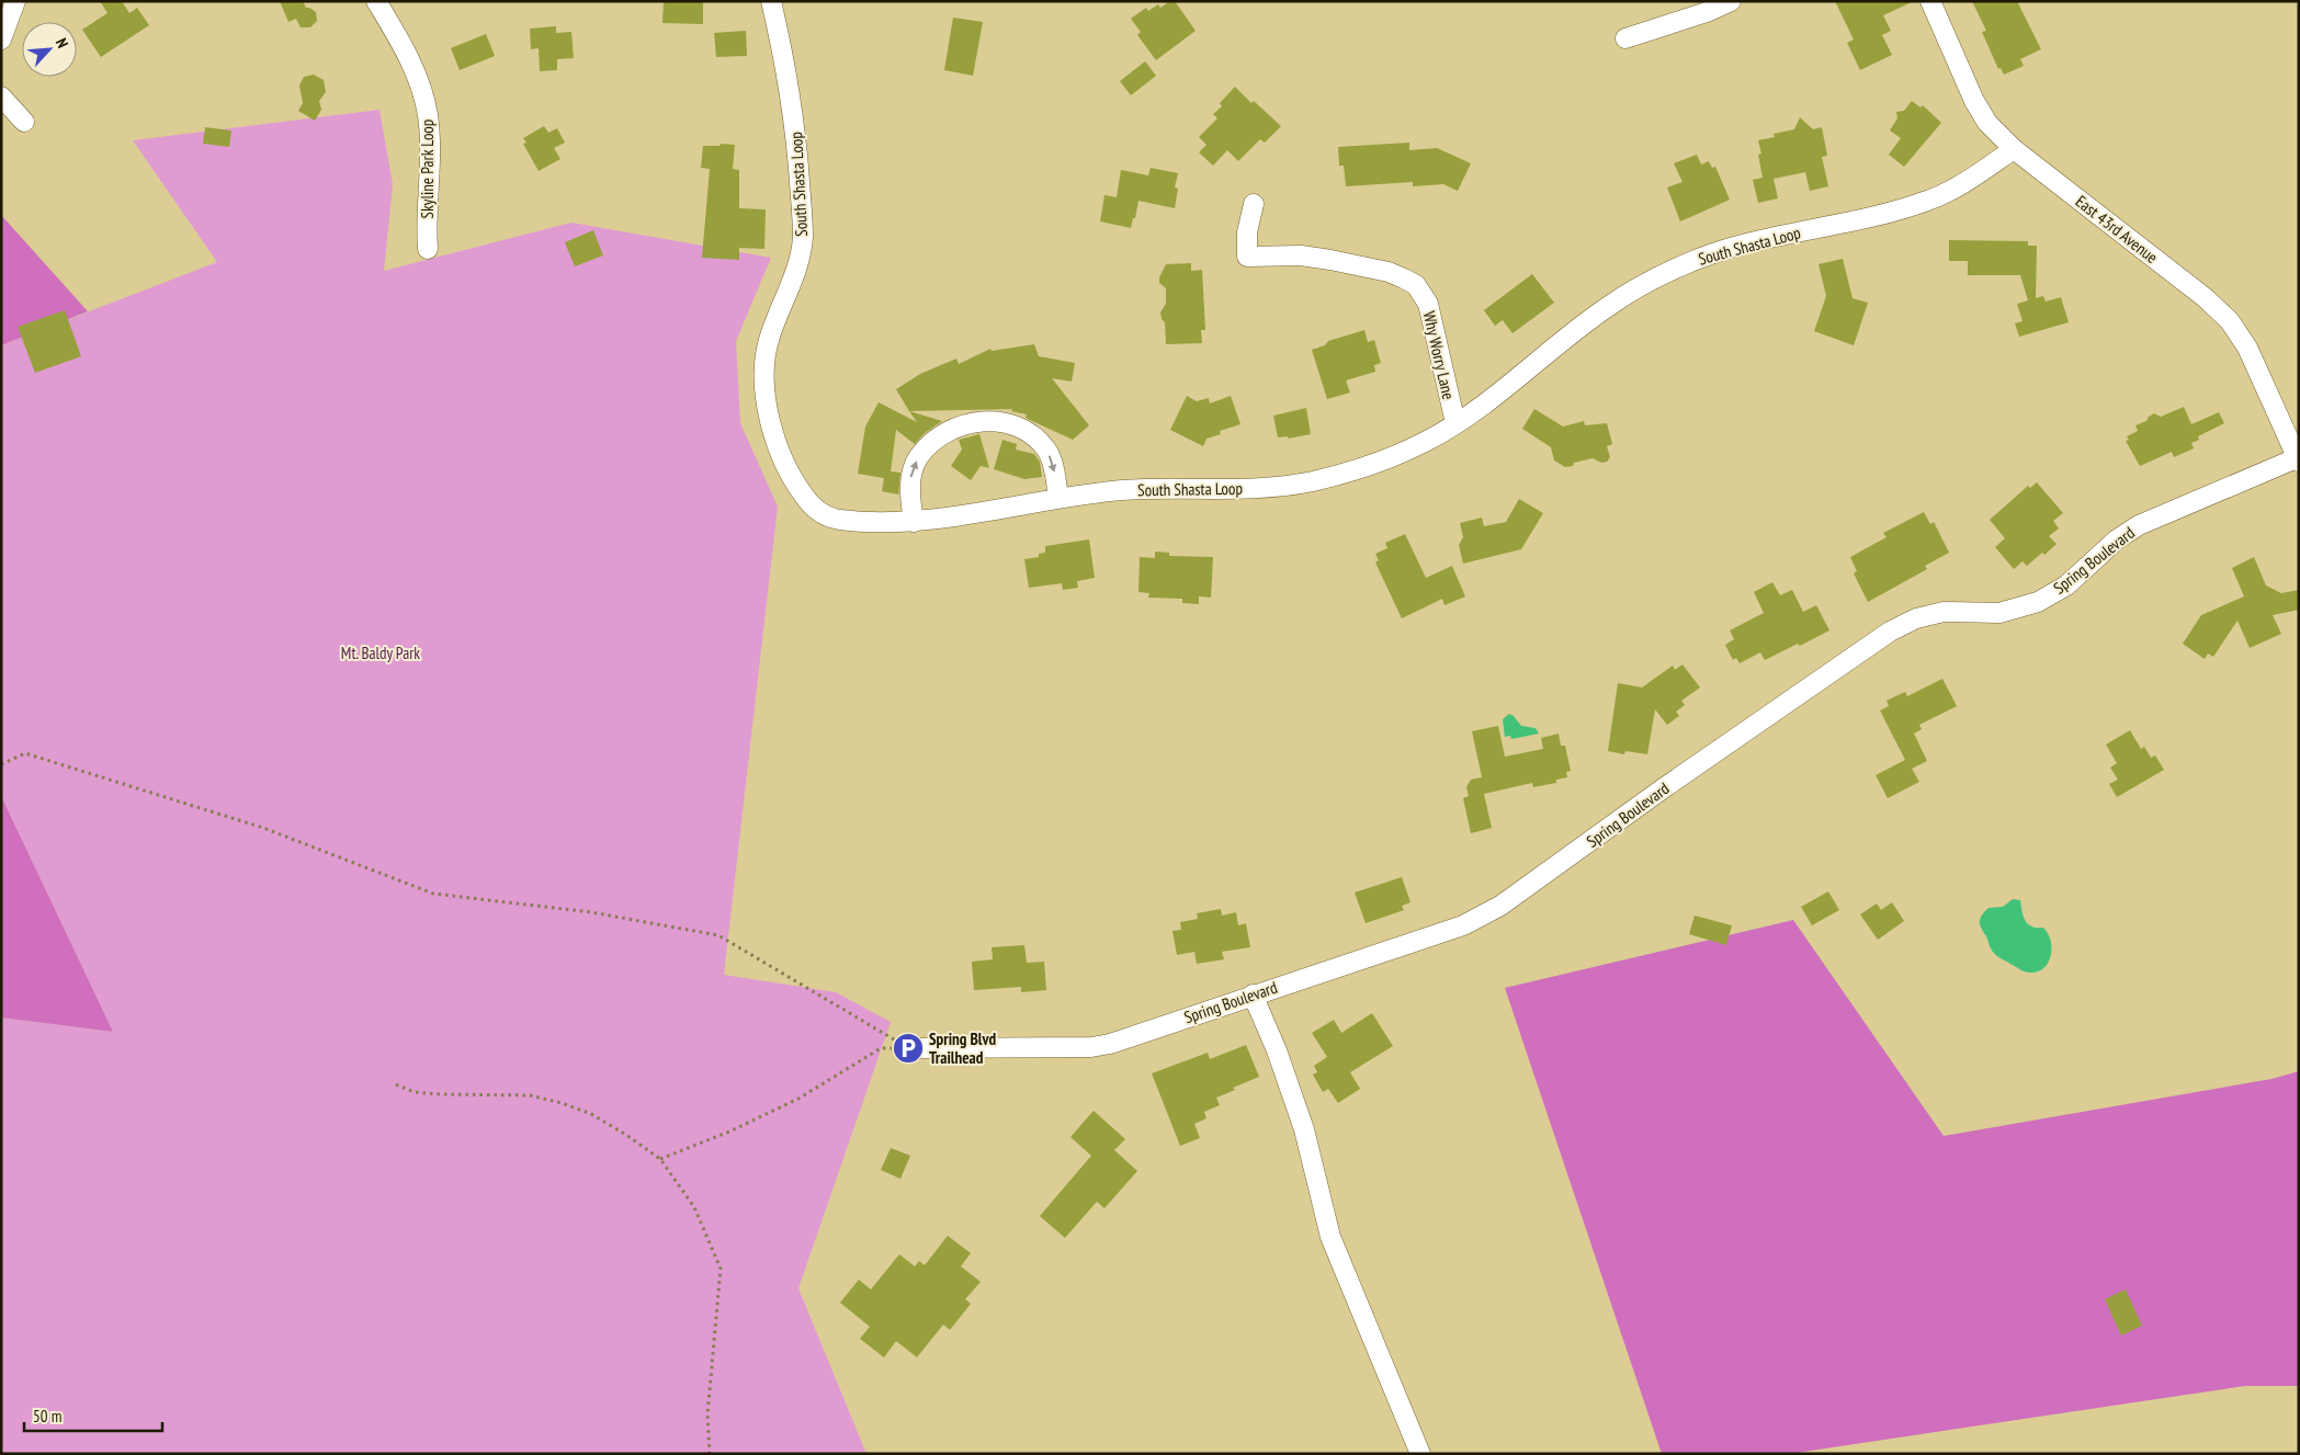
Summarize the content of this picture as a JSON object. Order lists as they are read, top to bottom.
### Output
{
  "streets": {
    "street": [
      "Skyline Park Loop",
      "South Shasta Loop",
      "East 43rd Avenue",
      "Why Worry Lane",
      "Spring Boulevard"
    ]
  },
  "crossings": [
    ["South Shasta Loop", "East 43rd Avenue"],
    ["South Shasta Loop", "Why Worry Lane"],
    ["East 43rd Avenue", "Spring Boulevard"]
  ],
  "parks": ["Mt. Baldy Park"],
  "places": {
    "parking": ["Spring Blvd Trailhead"]
  },
  "scale_bar": "50 m",
  "north": "top right"
}
